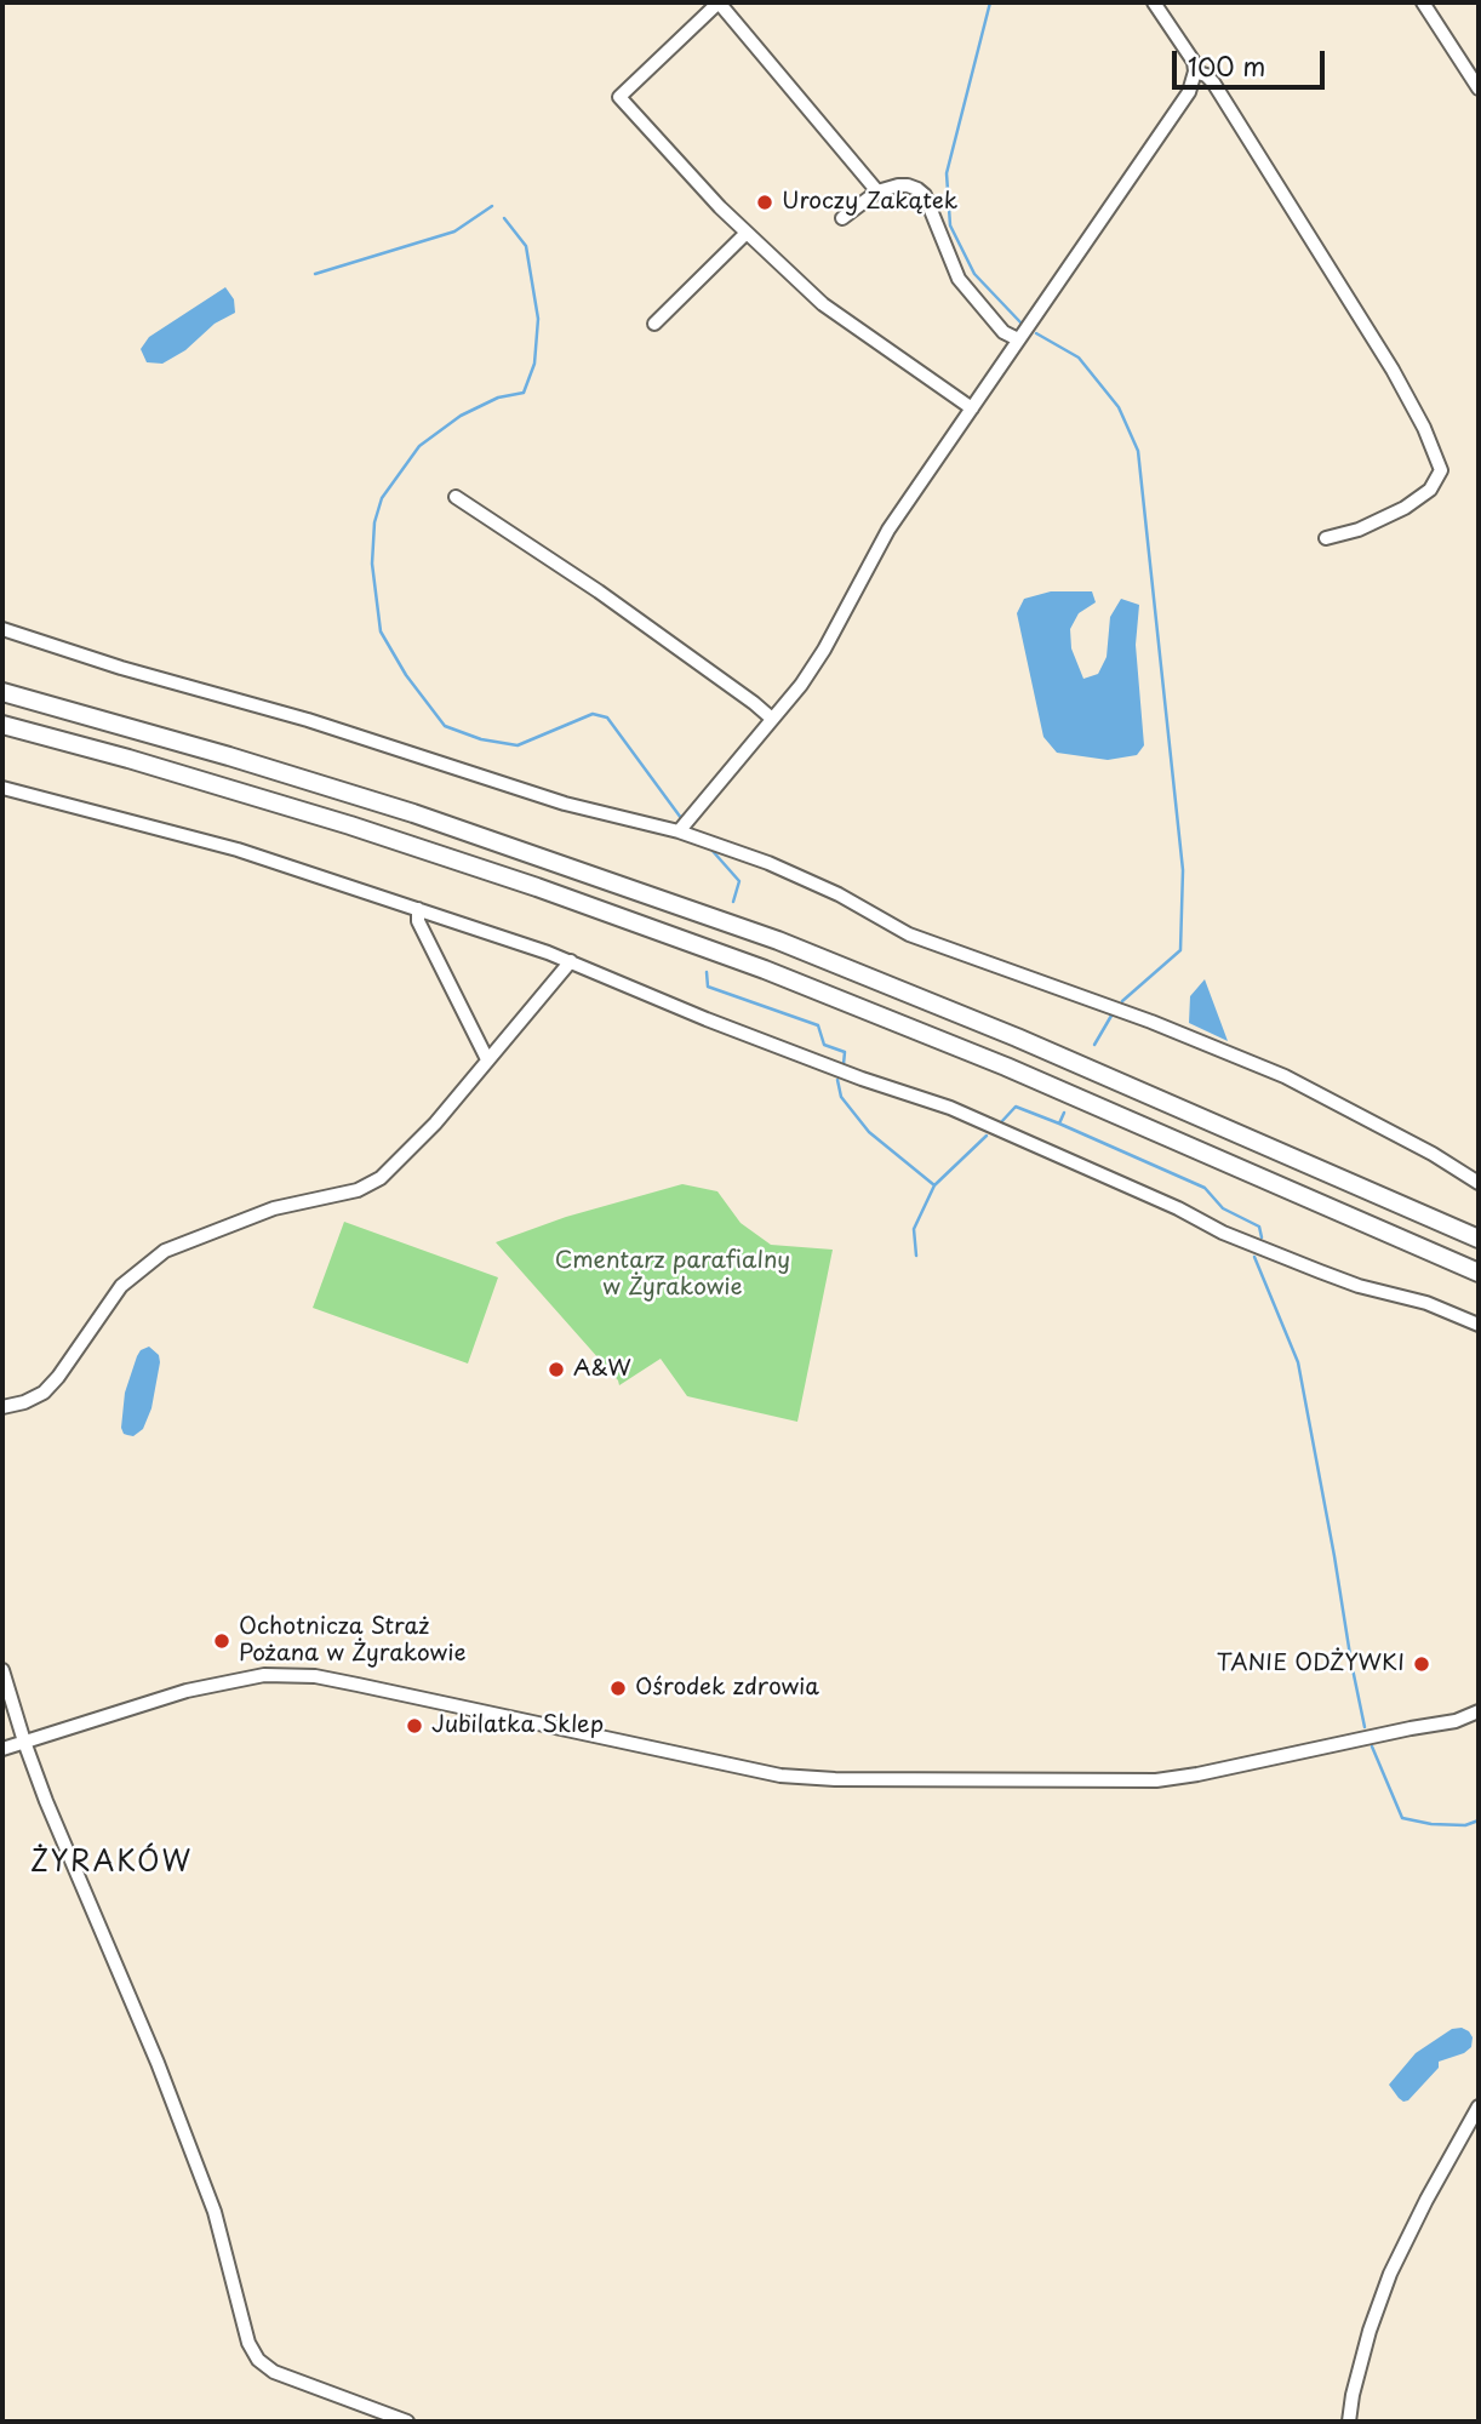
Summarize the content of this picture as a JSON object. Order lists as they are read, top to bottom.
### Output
{
  "districts": ["ŻYRAKÓW"],
  "parks": ["Cmentarz parafialny w Żyrakowie"],
  "places": [
    "Uroczy Zakątek",
    "A&W",
    "Ochotnicza Straż Pożana w Żyrakowie",
    "TANIE ODŻYWKI",
    "Ośrodek zdrowia",
    "Jubilatka Sklep"
  ],
  "scale_bar": "100 m"
}
